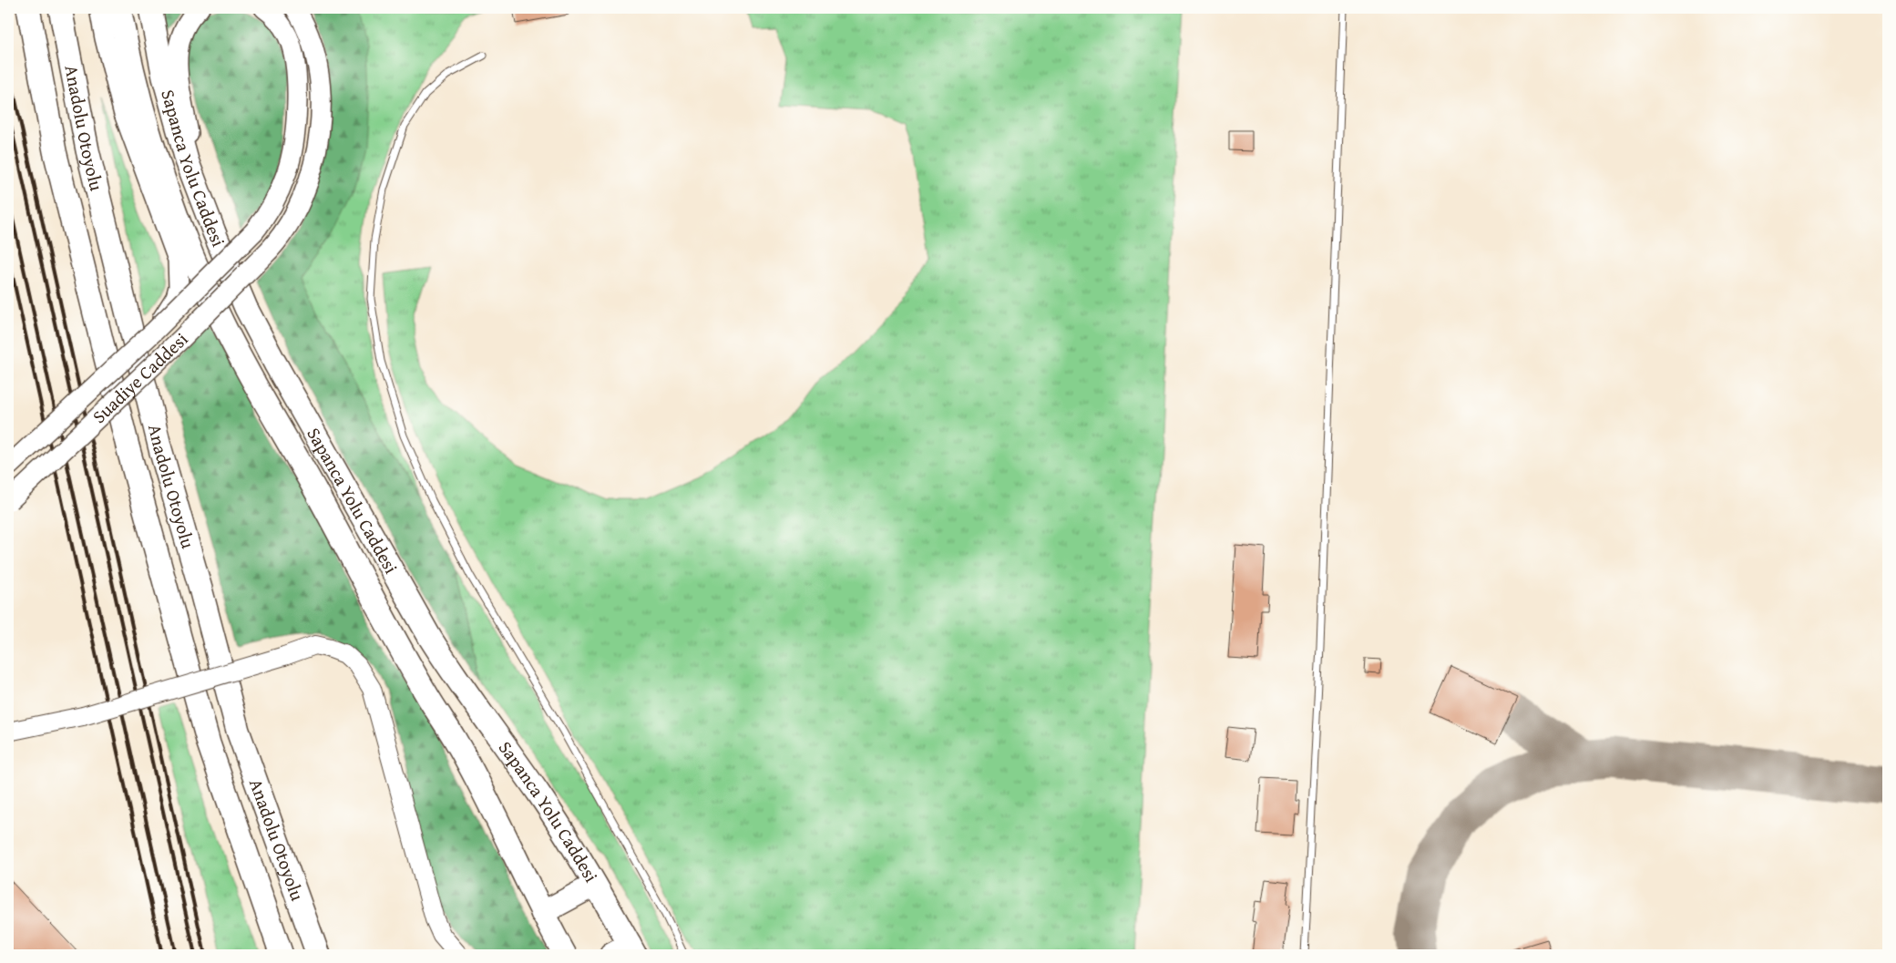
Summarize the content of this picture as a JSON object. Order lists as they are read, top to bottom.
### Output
{
  "streets": {
    "highway": ["Anadolu Otoyolu", "Sapanca Yolu Caddesi"],
    "main road": ["Suadiye Caddesi"]
  }
}
